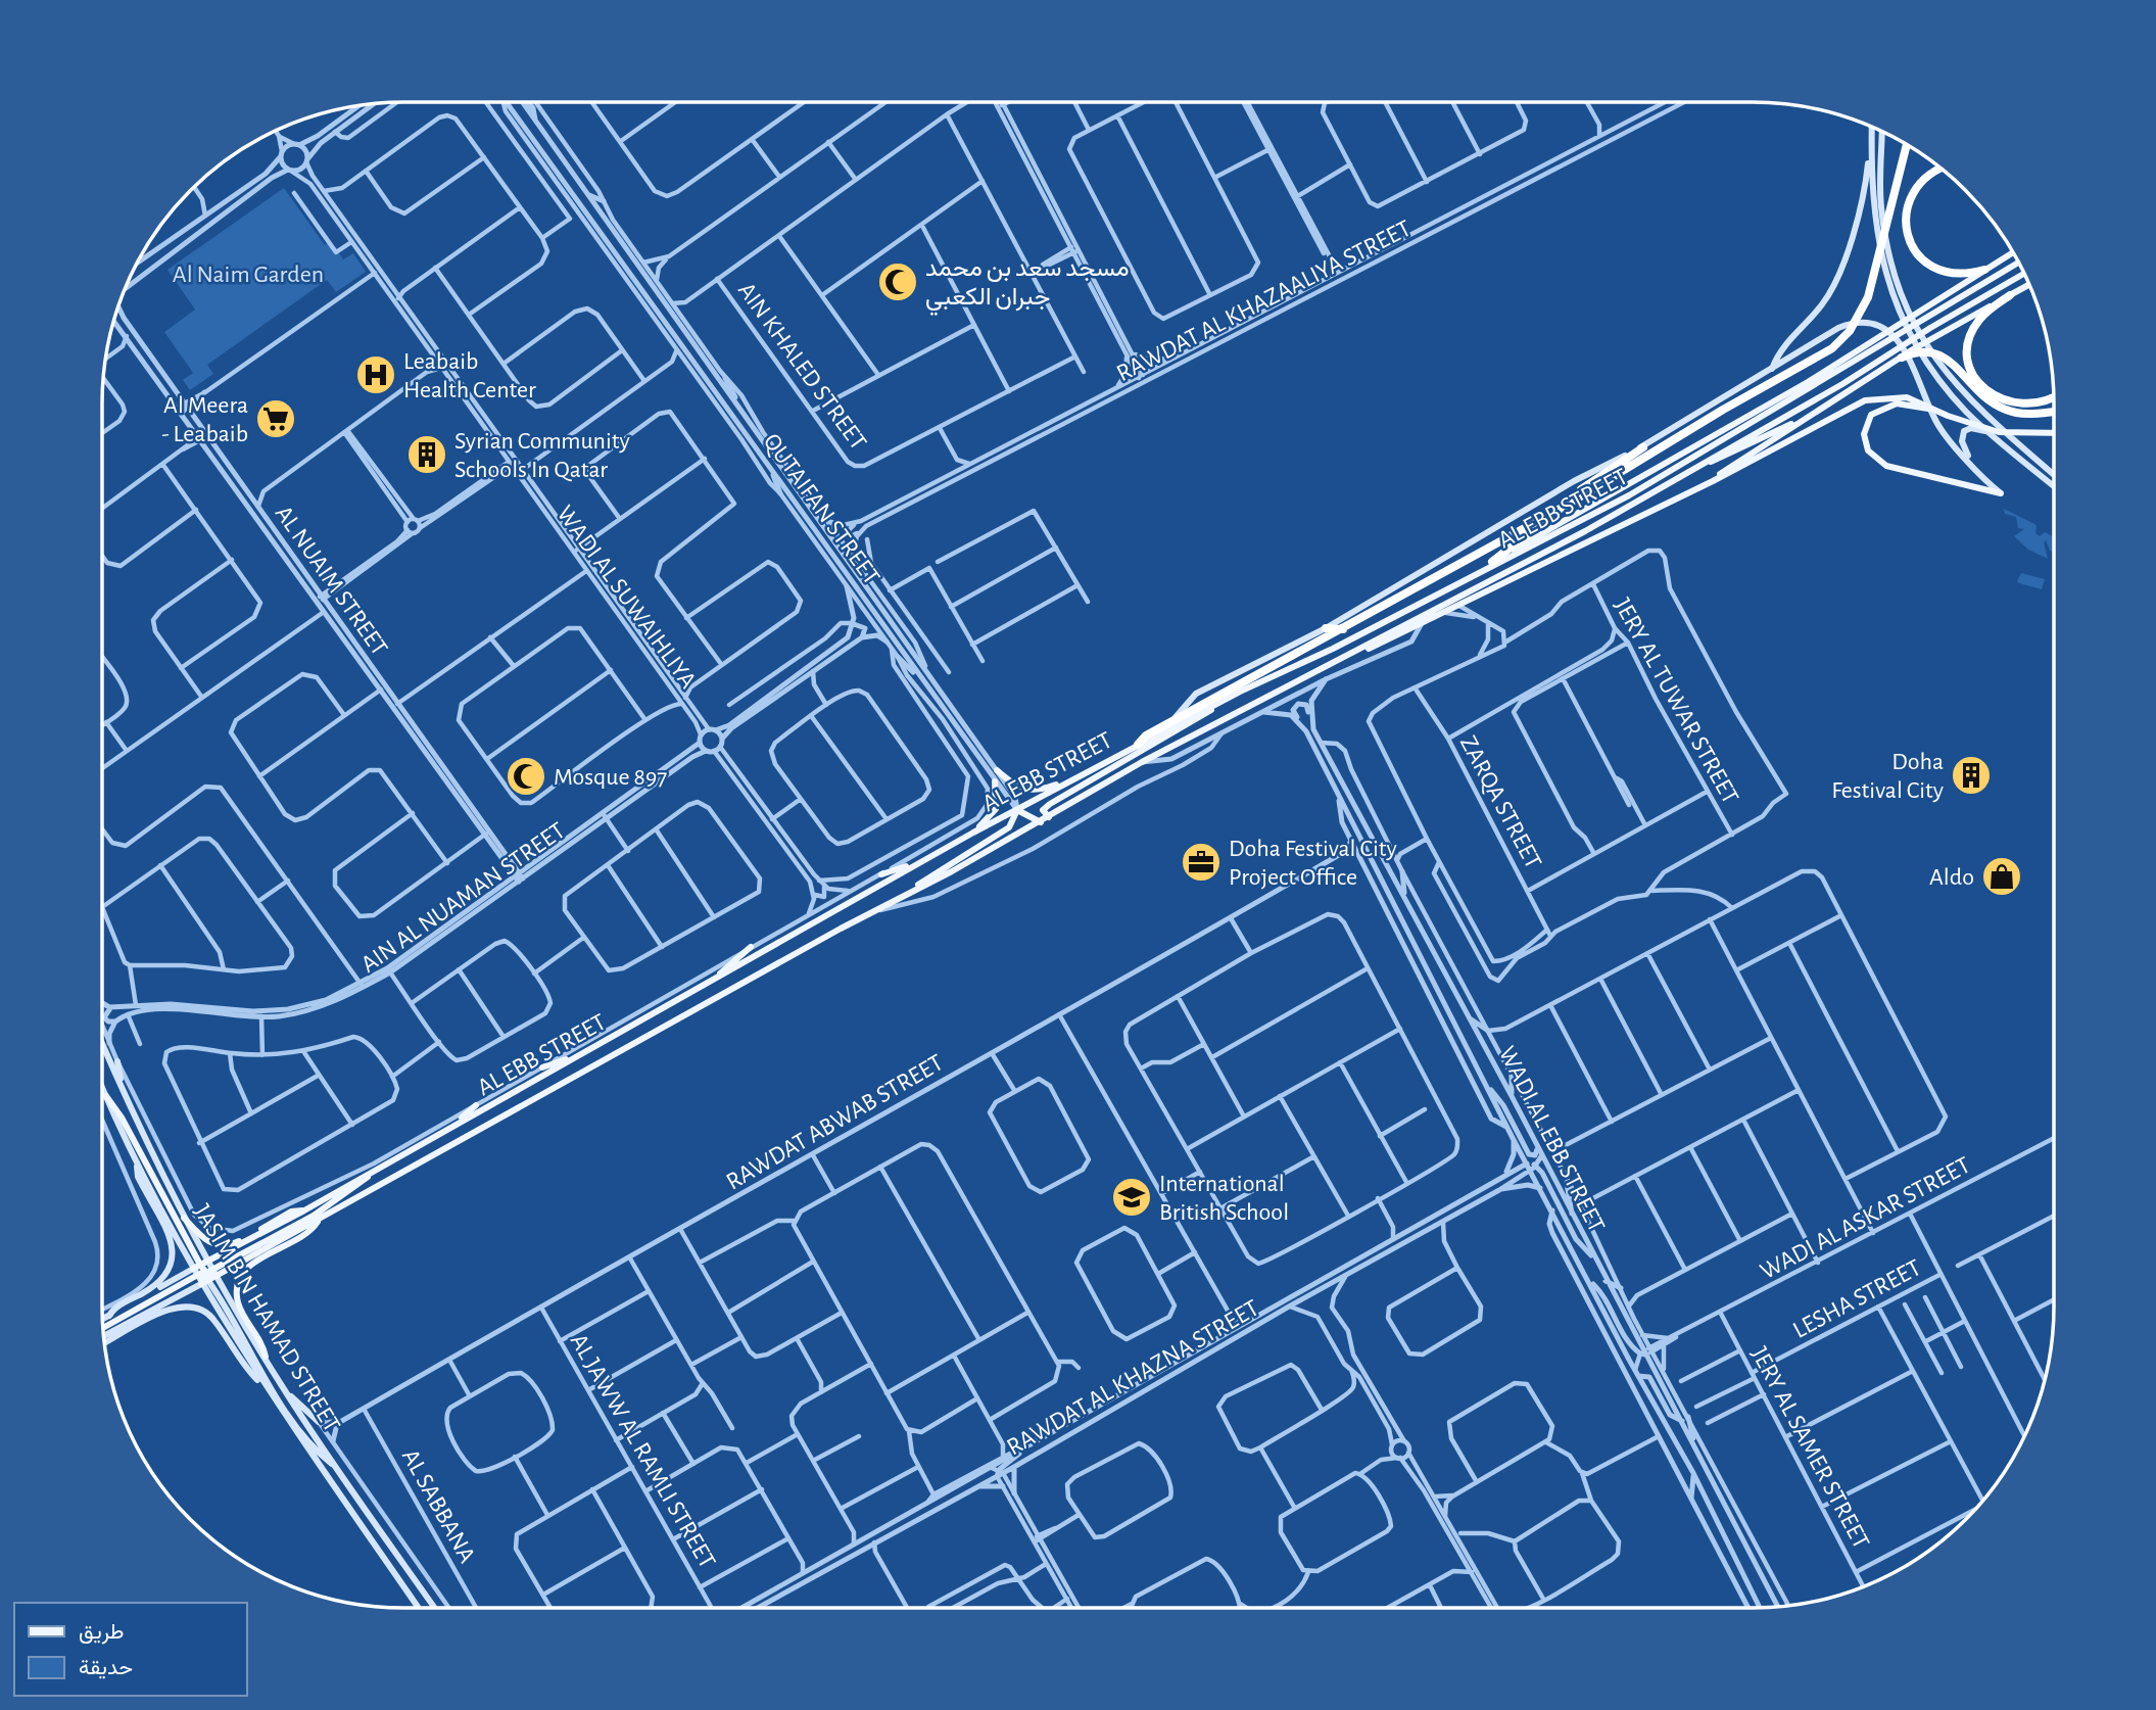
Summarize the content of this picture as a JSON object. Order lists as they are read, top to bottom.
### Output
{
  "streets": {
    "main road": ["AL EBB STREET", "JASIM BIN HAMAD STREET"],
    "street": [
      "RAWDAT AL KHAZAALIYA STREET",
      "AIN KHALED STREET",
      "QUTAIFAN STREET",
      "AL NUAIM STREET",
      "WADI AL SUWAIHLIYA",
      "JERY AL TUWAR STREET",
      "ZARQA STREET",
      "AIN AL NUAMAN STREET",
      "RAWDAT ABWAB STREET",
      "WADI AL EBB STREET",
      "WADI AL ASKAR STREET",
      "LESHA STREET",
      "RAWDAT AL KHAZNA STREET",
      "JERY AL SAMER STREET",
      "AL JAWW AL RAMLI STREET",
      "AL SABBANA"
    ]
  },
  "crossings": [
    ["RAWDAT AL KHAZAALIYA STREET", "QUTAIFAN STREET"],
    ["AL EBB STREET", "QUTAIFAN STREET"],
    ["AL EBB STREET", "JASIM BIN HAMAD STREET"],
    ["AL NUAIM STREET", "AIN AL NUAMAN STREET"],
    ["WADI AL SUWAIHLIYA", "AIN AL NUAMAN STREET"],
    ["RAWDAT ABWAB STREET", "JASIM BIN HAMAD STREET"],
    ["RAWDAT ABWAB STREET", "AL JAWW AL RAMLI STREET"],
    ["RAWDAT ABWAB STREET", "AL SABBANA"],
    ["WADI AL EBB STREET", "WADI AL ASKAR STREET"],
    ["WADI AL EBB STREET", "RAWDAT AL KHAZNA STREET"],
    ["WADI AL ASKAR STREET", "JERY AL SAMER STREET"],
    ["LESHA STREET", "JERY AL SAMER STREET"]
  ],
  "parks": ["Al Naim Garden"],
  "places": {
    "mosque": ["مسجد سعد بن محمد جبران الكعبي", "Mosque 897"],
    "hospital": ["Leabaib Health Center"],
    "supermarket": ["Al Meera - Leabaib"],
    "building": ["Syrian Community Schools In Qatar", "Doha Festival City"],
    "office": ["Doha Festival City Project Office"],
    "shop": ["Aldo"],
    "school or university": ["International British School"]
  },
  "legend": ["طريق", "حديقة"]
}
